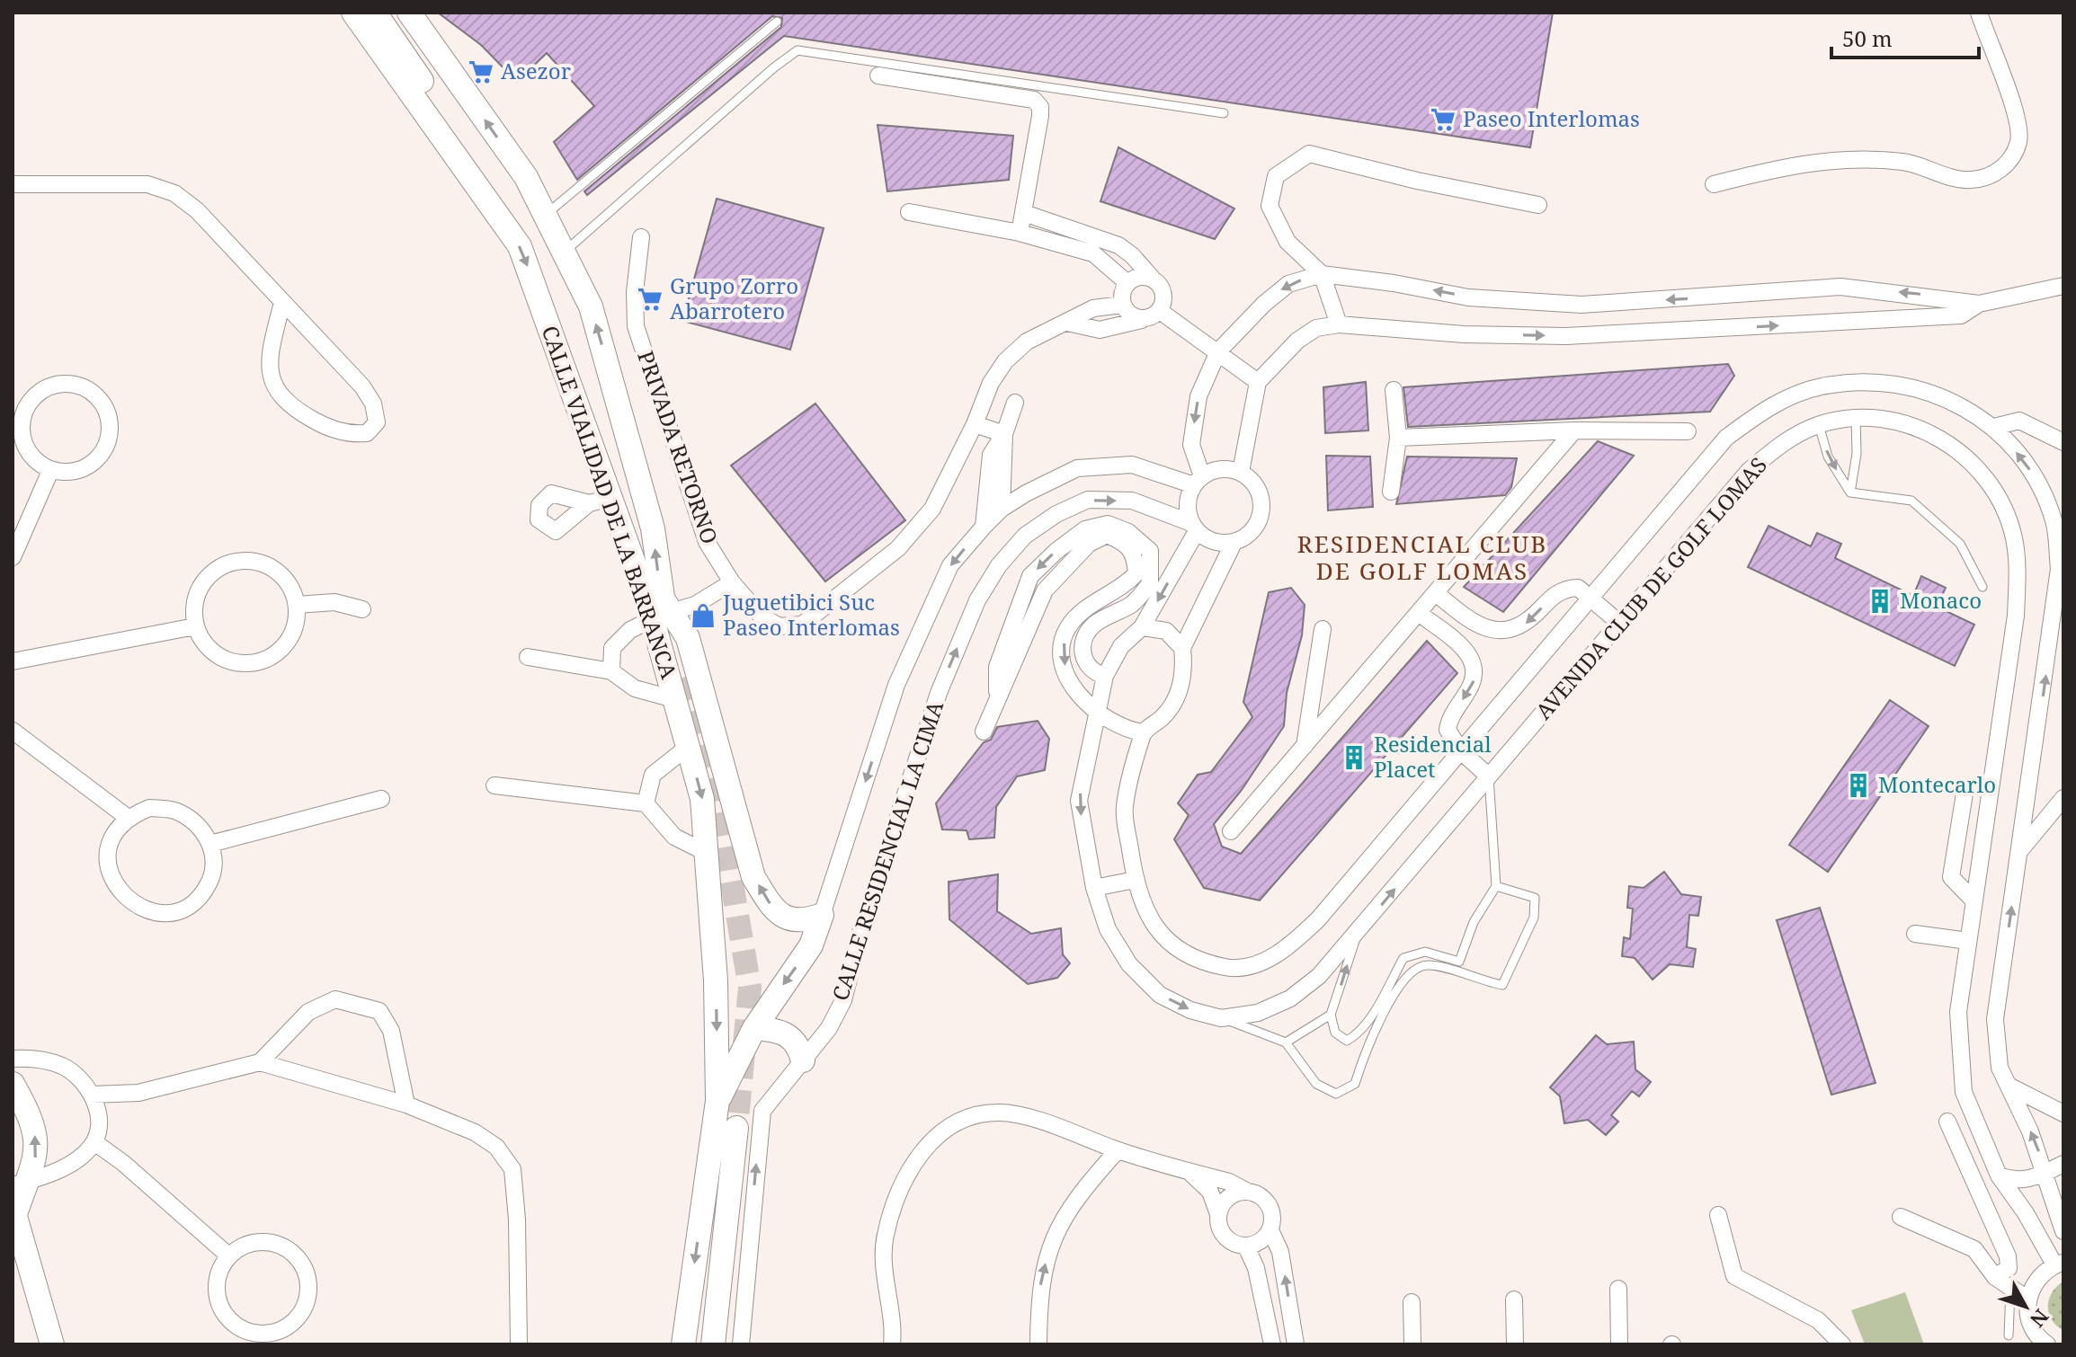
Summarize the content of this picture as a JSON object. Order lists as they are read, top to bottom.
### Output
{
  "streets": {
    "main road": ["CALLE VIALIDAD DE LA BARRANCA"],
    "street": ["PRIVADA RETORNO", "AVENIDA CLUB DE GOLF LOMAS", "CALLE RESIDENCIAL LA CIMA"]
  },
  "crossings": [
    ["AVENIDA CLUB DE GOLF LOMAS", "CALLE RESIDENCIAL LA CIMA"]
  ],
  "districts": ["RESIDENCIAL CLUB DE GOLF LOMAS"],
  "places": {
    "supermarket": ["Asezor", "Paseo Interlomas", "Grupo Zorro Abarrotero"],
    "building": ["Monaco", "Residencial Placet", "Montecarlo"],
    "shop": ["Juguetibici Suc Paseo Interlomas"]
  },
  "scale_bar": "50 m",
  "north": "bottom right"
}
